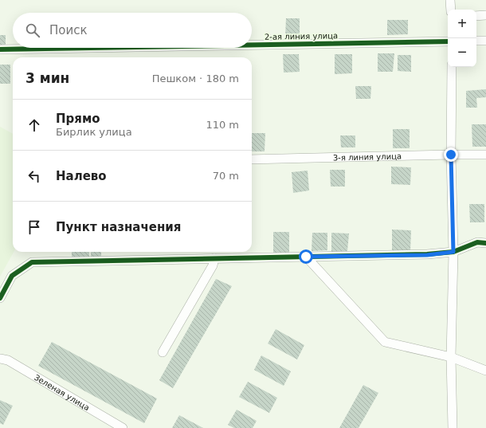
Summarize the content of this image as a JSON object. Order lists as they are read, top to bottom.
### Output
{
  "streets": {
    "street": ["2-ая линия улица", "3-я линия улица", "Зеленая улица"]
  },
  "page": {
    "map_buttons": ["+", "−"],
    "search": "Поиск",
    "heading": ["3 мин", "Пешком · 180 m"],
    "list": [
      ["Прямо", "Бирлик улица", "110 m"],
      ["Налево", "70 m"],
      "Пункт назначения"
    ]
  }
}
